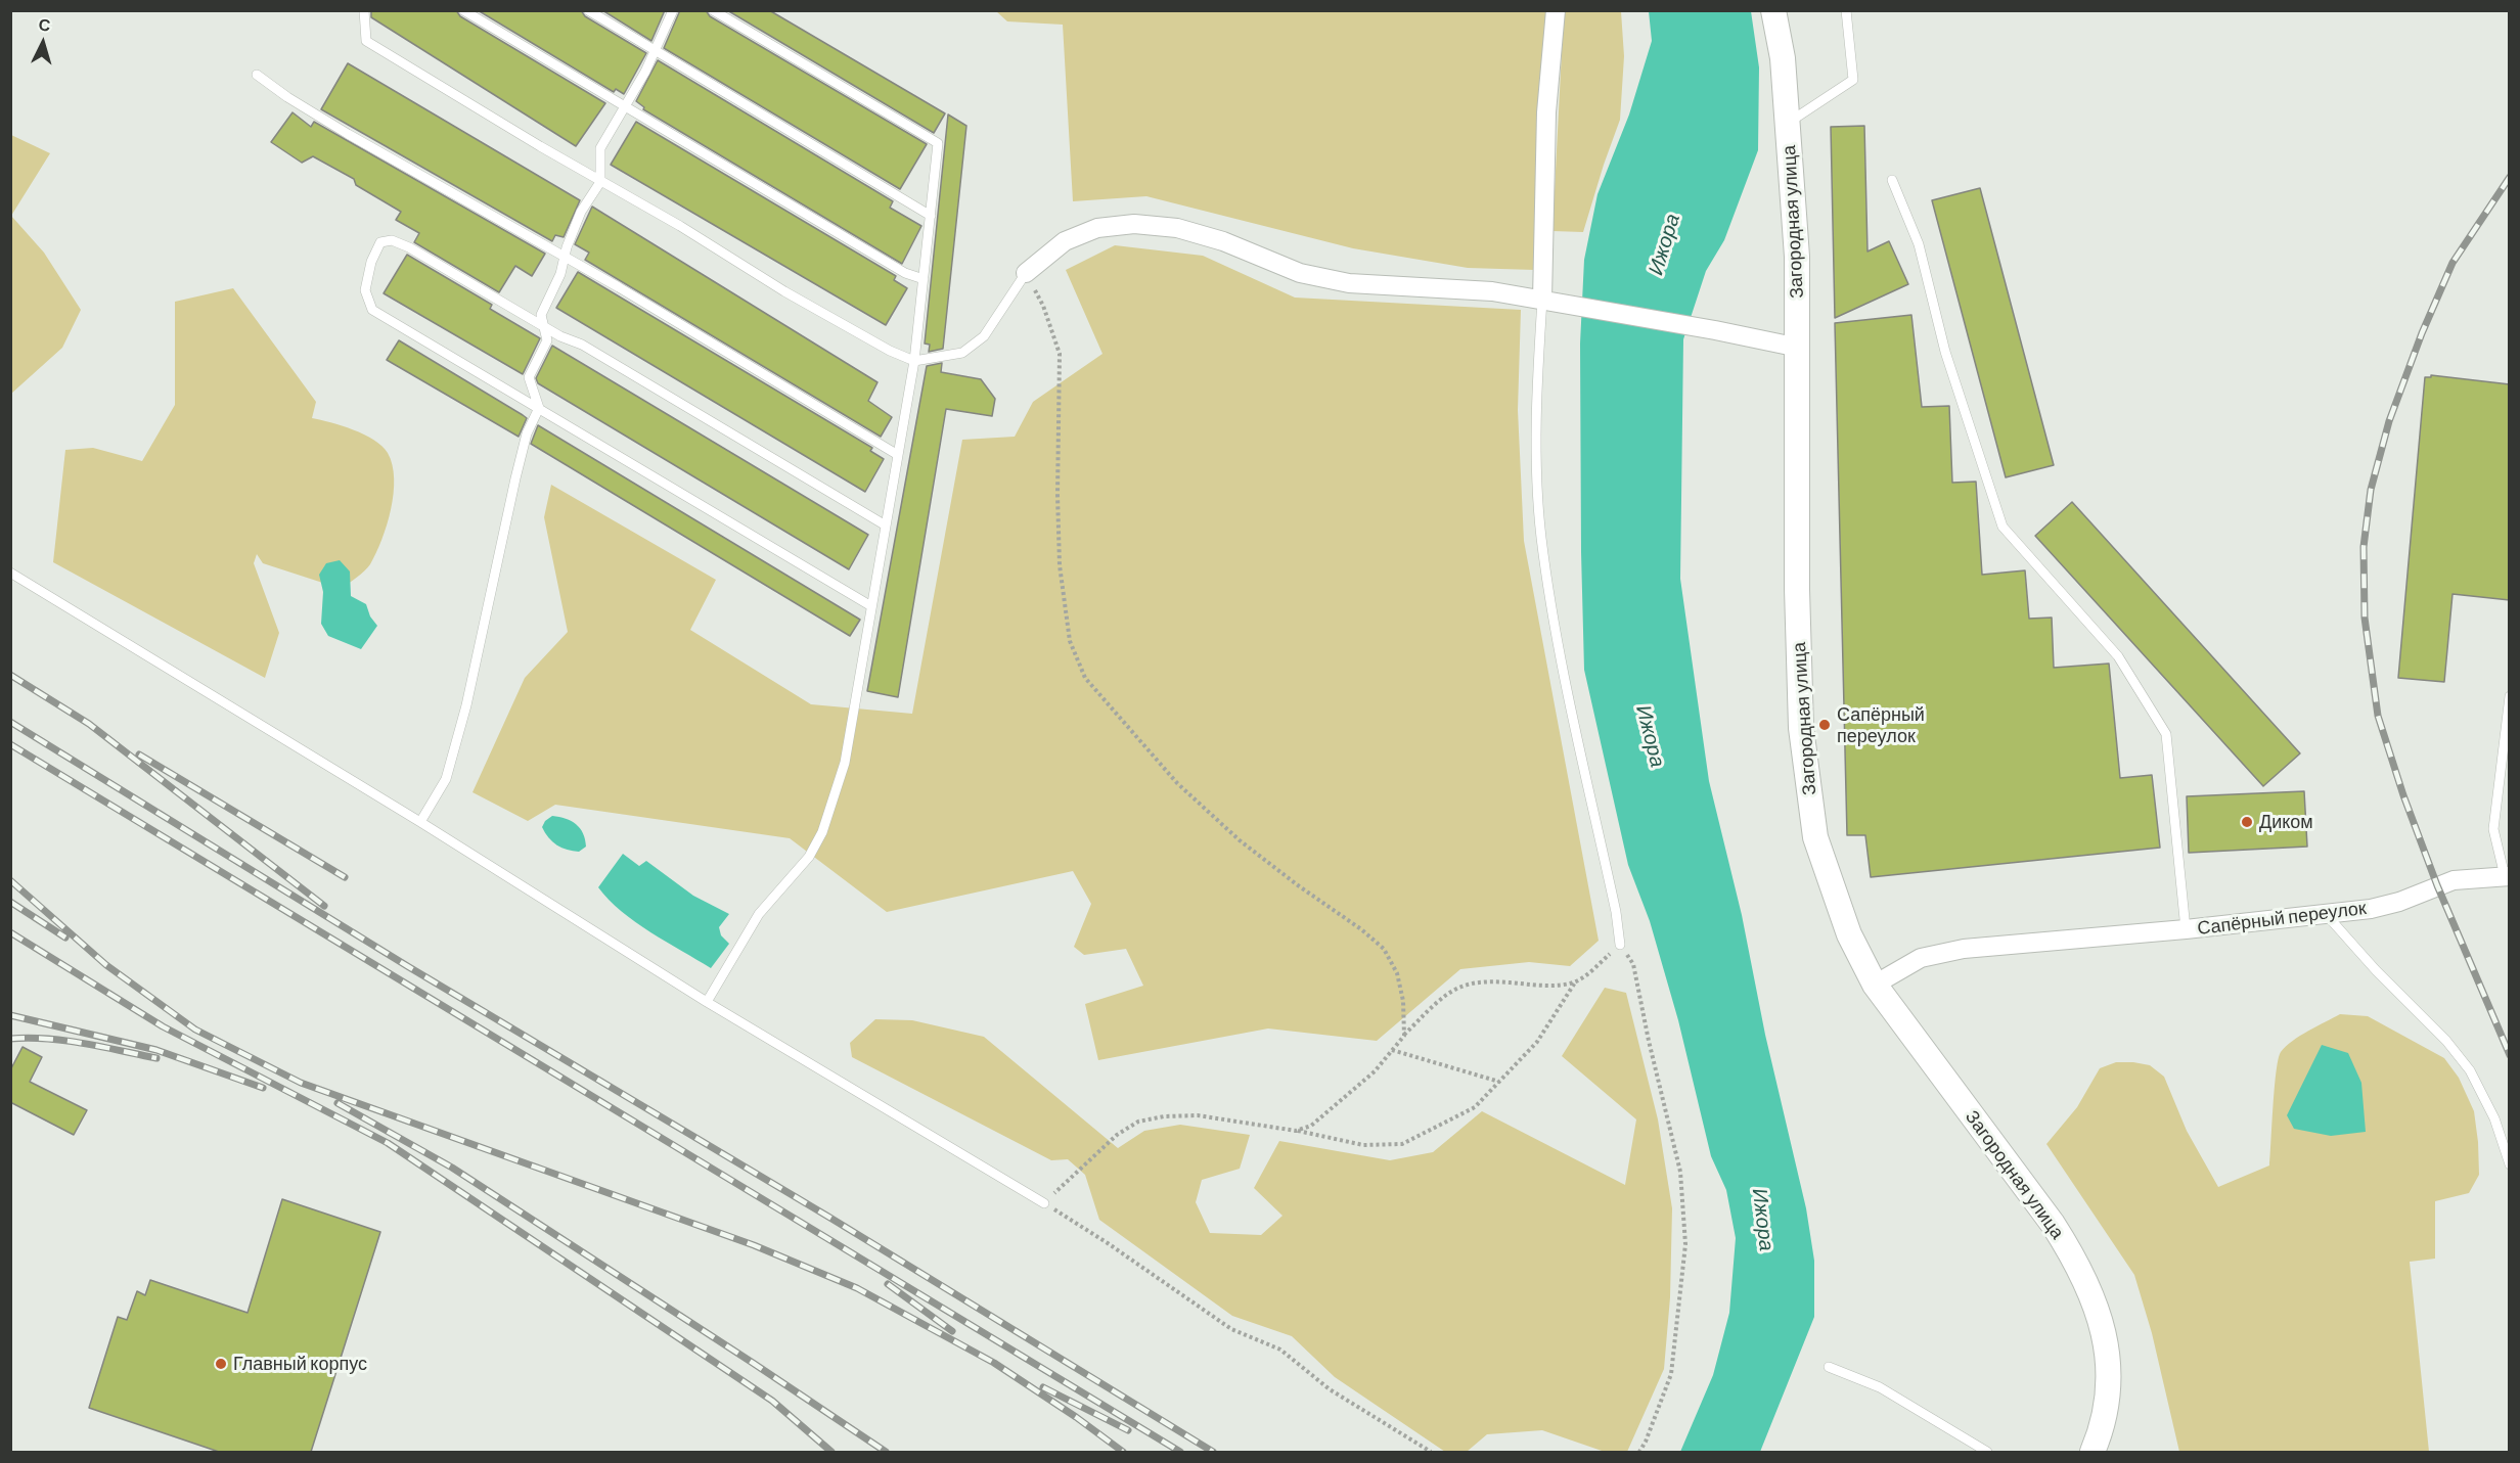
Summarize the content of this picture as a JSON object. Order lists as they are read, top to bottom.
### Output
{
  "streets": {
    "main road": ["Загородная улица"],
    "street": ["Сапёрный переулок"]
  },
  "crossings": [
    ["Загородная улица", "Сапёрный переулок"]
  ],
  "water": ["Ижора"],
  "places": ["Сапёрный переулок", "Диком", "Главный корпус"],
  "north": "top"
}
